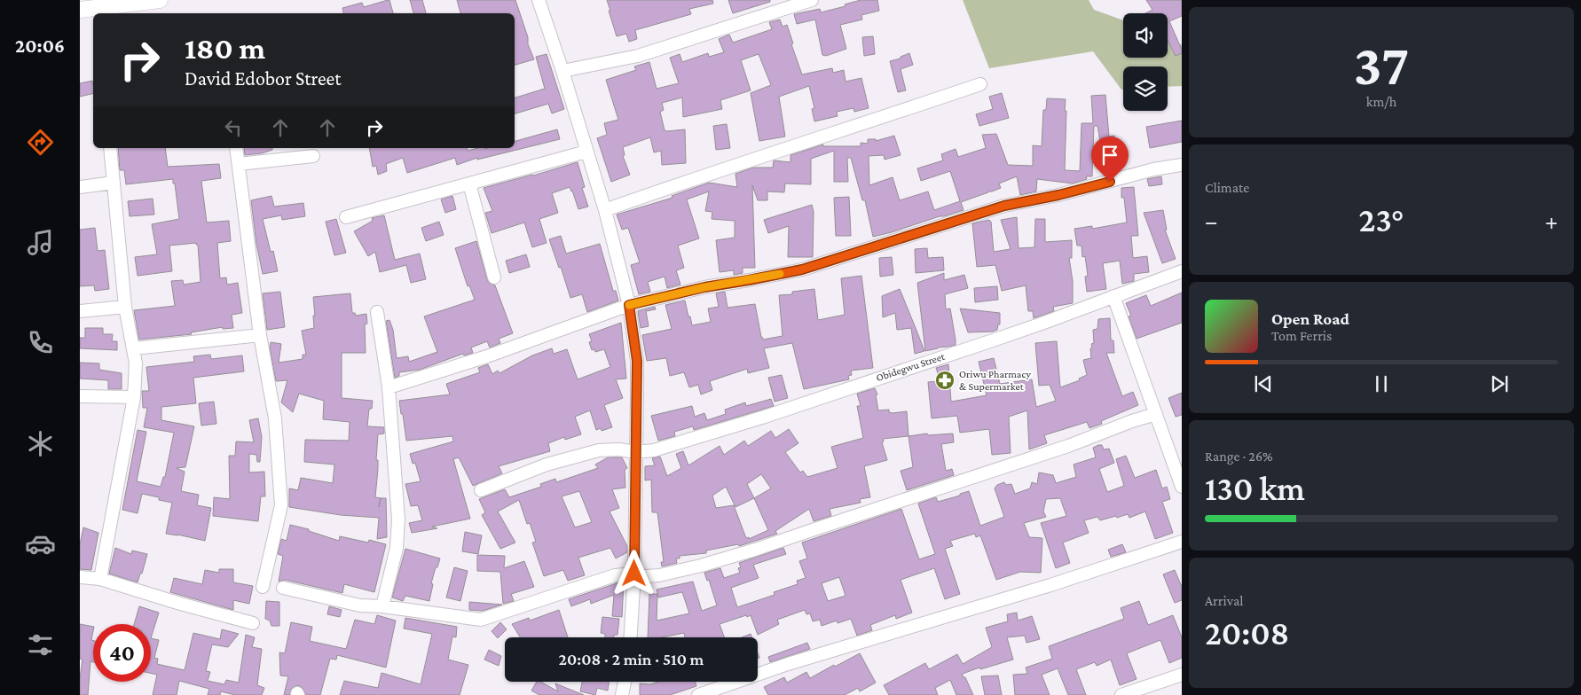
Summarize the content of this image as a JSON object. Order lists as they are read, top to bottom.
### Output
{
  "streets": {
    "street": ["Obidegwu Street"]
  },
  "places": {
    "pharmacy": ["Oriwu Pharmacy & Supermarket"]
  },
  "page": {
    "tabs": "20:06",
    "tile": [
      ["37", "km/h"],
      "Climate",
      ["Range · 26%", "130 km"],
      ["Arrival", "20:08"]
    ],
    "turn": ["180 m", "David Edobor Street"],
    "heat": ["−", "23°", "+"],
    "song": ["Open Road", "Tom Ferris"],
    "limit": "40",
    "trip": "20:08 · 2 min · 510 m"
  }
}
